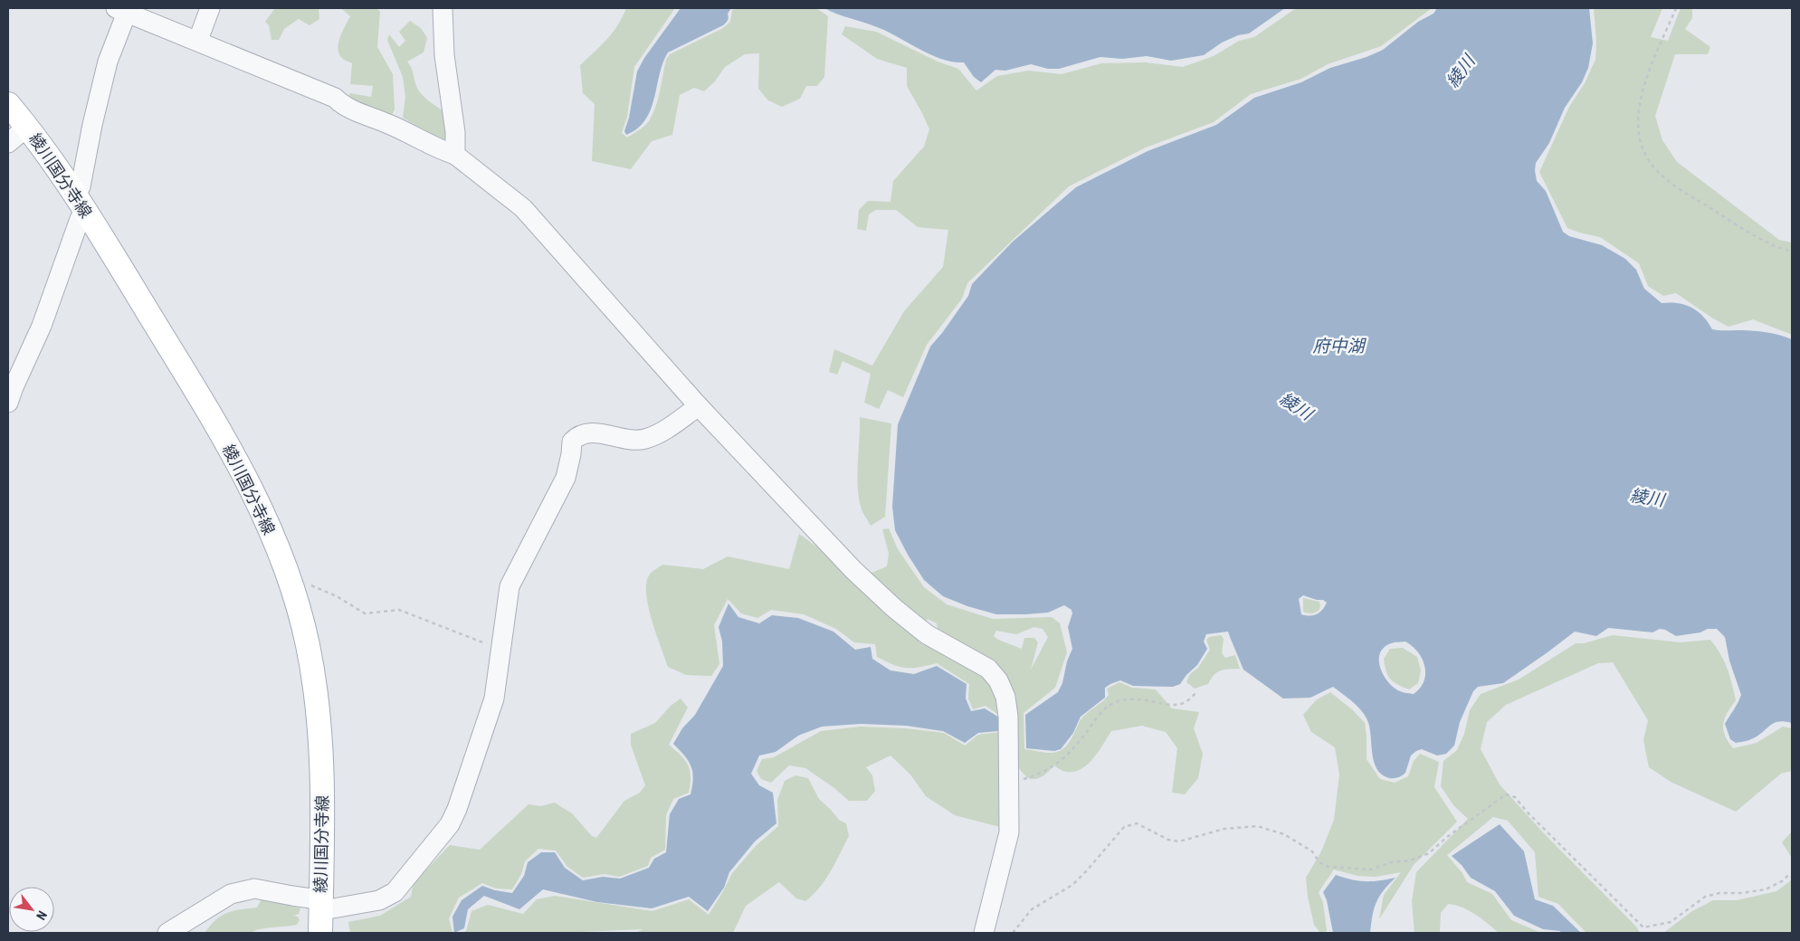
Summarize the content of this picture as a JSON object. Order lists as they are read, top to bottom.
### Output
{
  "streets": {
    "main road": ["綾川国分寺線"]
  },
  "water": ["綾川", "府中湖"],
  "north": "bottom right"
}
